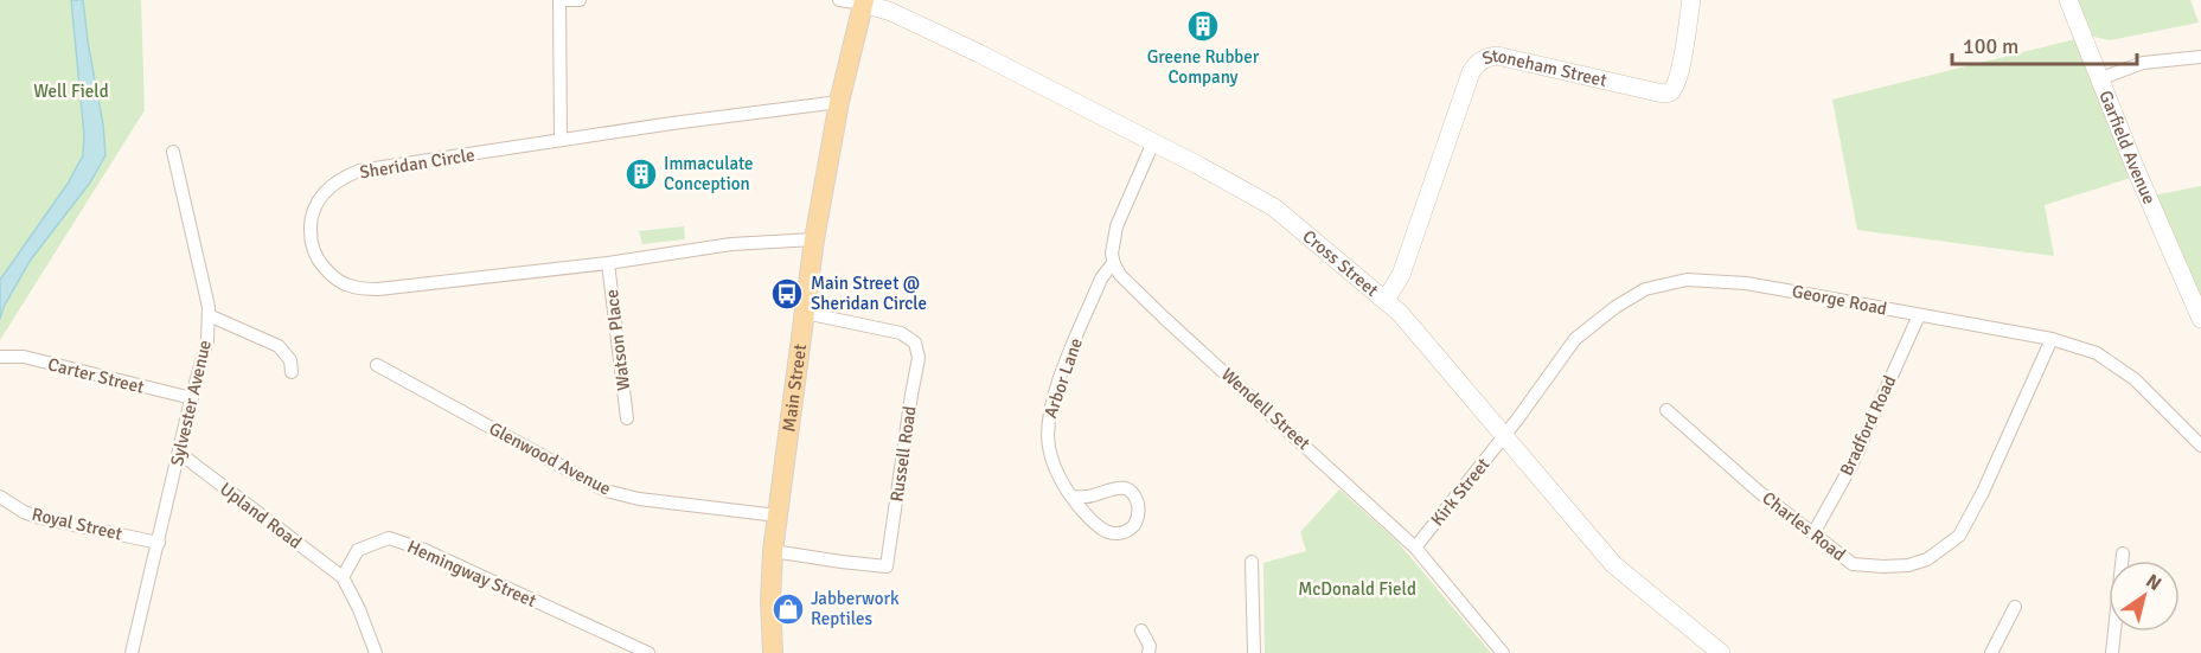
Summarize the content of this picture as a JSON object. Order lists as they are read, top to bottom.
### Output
{
  "streets": {
    "main road": ["Main Street"],
    "street": [
      "Stoneham Street",
      "Garfield Avenue",
      "Sheridan Circle",
      "Cross Street",
      "George Road",
      "Watson Place",
      "Carter Street",
      "Arbor Lane",
      "Sylvester Avenue",
      "Wendell Street",
      "Bradford Road",
      "Russell Road",
      "Glenwood Avenue",
      "Kirk Street",
      "Upland Road",
      "Royal Street",
      "Charles Road",
      "Hemingway Street"
    ]
  },
  "crossings": [
    ["Stoneham Street", "Cross Street"],
    ["Sheridan Circle", "Watson Place"],
    ["Sheridan Circle", "Main Street"],
    ["Cross Street", "George Road"],
    ["Cross Street", "Main Street"],
    ["Cross Street", "Kirk Street"],
    ["George Road", "Bradford Road"],
    ["George Road", "Kirk Street"],
    ["George Road", "Charles Road"],
    ["Carter Street", "Sylvester Avenue"],
    ["Arbor Lane", "Wendell Street"],
    ["Main Street", "Russell Road"],
    ["Main Street", "Glenwood Avenue"],
    ["Sylvester Avenue", "Upland Road"],
    ["Sylvester Avenue", "Royal Street"],
    ["Wendell Street", "Kirk Street"],
    ["Bradford Road", "Charles Road"],
    ["Upland Road", "Hemingway Street"]
  ],
  "parks": ["Well Field", "McDonald Field"],
  "places": {
    "building": ["Greene Rubber Company", "Immaculate Conception"],
    "bus stop": ["Main Street @ Sheridan Circle"],
    "shop": ["Jabberwork Reptiles"]
  },
  "scale_bar": "100 m",
  "north": "top right"
}
